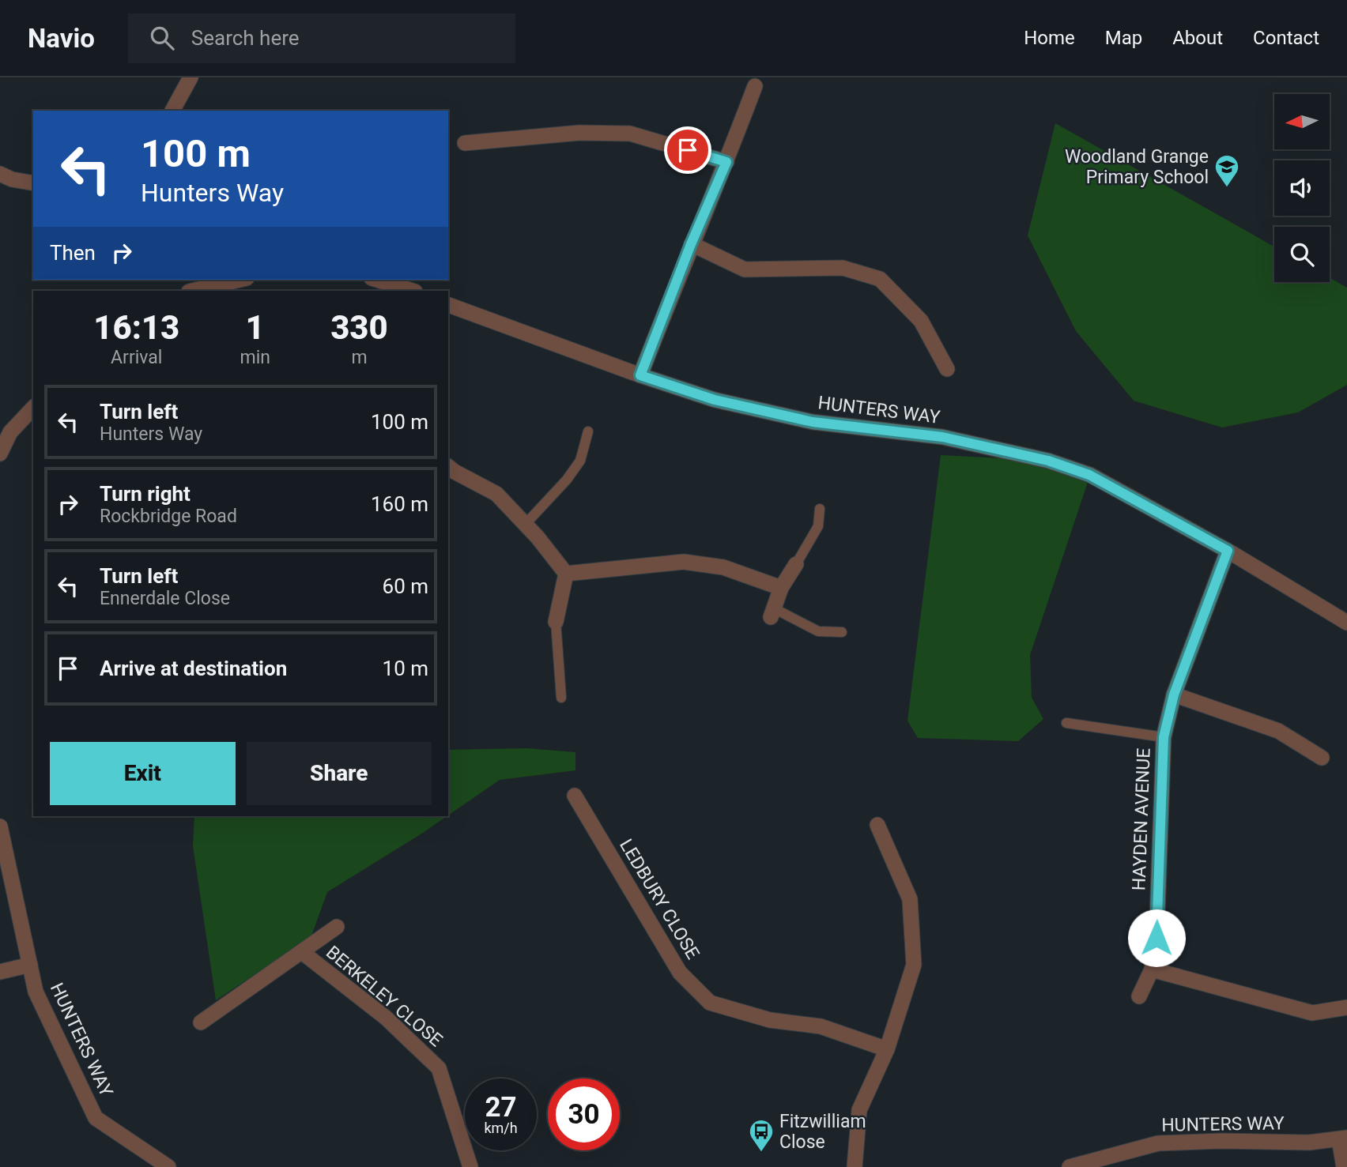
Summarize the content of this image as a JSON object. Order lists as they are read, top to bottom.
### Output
{
  "streets": {
    "street": [
      "HUNTERS WAY",
      "HAYDEN AVENUE",
      "LEDBURY CLOSE",
      "BERKELEY CLOSE"
    ]
  },
  "crossings": [
    ["HUNTERS WAY", "HAYDEN AVENUE"]
  ],
  "places": {
    "school or university": ["Woodland Grange Primary School"],
    "bus stop": ["Fitzwilliam Close"]
  },
  "north": "left",
  "page": {
    "header": "Navio",
    "search": "Search here",
    "nav": [
      "Home",
      "Map",
      "About",
      "Contact"
    ],
    "turn": ["100 m", "Hunters Way"],
    "then": "Then",
    "eta": [
      "16:13",
      "Arrival",
      "1",
      "min",
      "330",
      "m"
    ],
    "list": [
      {
        "name": "Turn left",
        "note": "Hunters Way",
        "value": "100 m"
      },
      {
        "name": "Turn right",
        "note": "Rockbridge Road",
        "value": "160 m"
      },
      {
        "name": "Turn left",
        "note": "Ennerdale Close",
        "value": "60 m"
      },
      {
        "name": "Arrive at destination",
        "value": "10 m"
      }
    ],
    "buttons": ["Exit", "Share"],
    "speed": "27 km/h",
    "limit": "30"
  }
}
